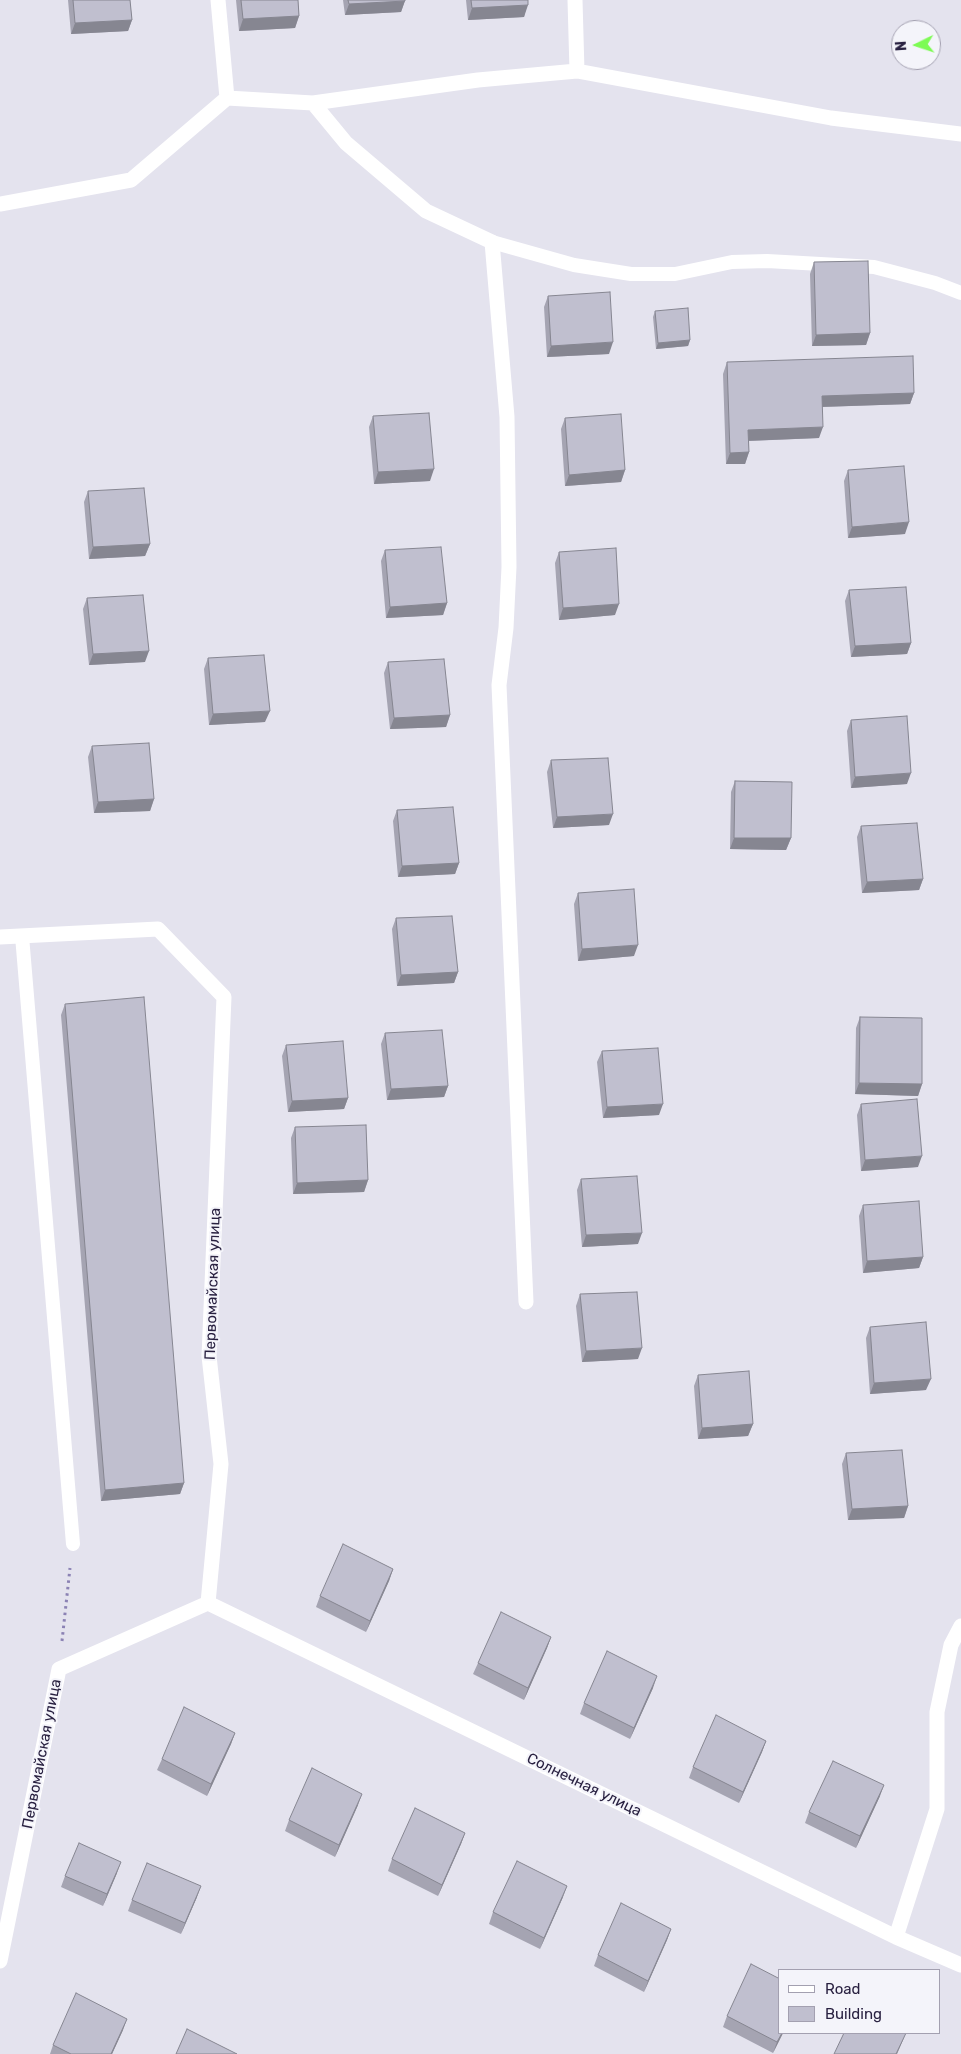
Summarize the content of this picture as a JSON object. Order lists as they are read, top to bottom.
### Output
{
  "streets": {
    "street": ["Первомайская улица", "Солнечная улица"]
  },
  "crossings": [
    ["Первомайская улица", "Солнечная улица"]
  ],
  "legend": ["Road", "Building"],
  "north": "left"
}
